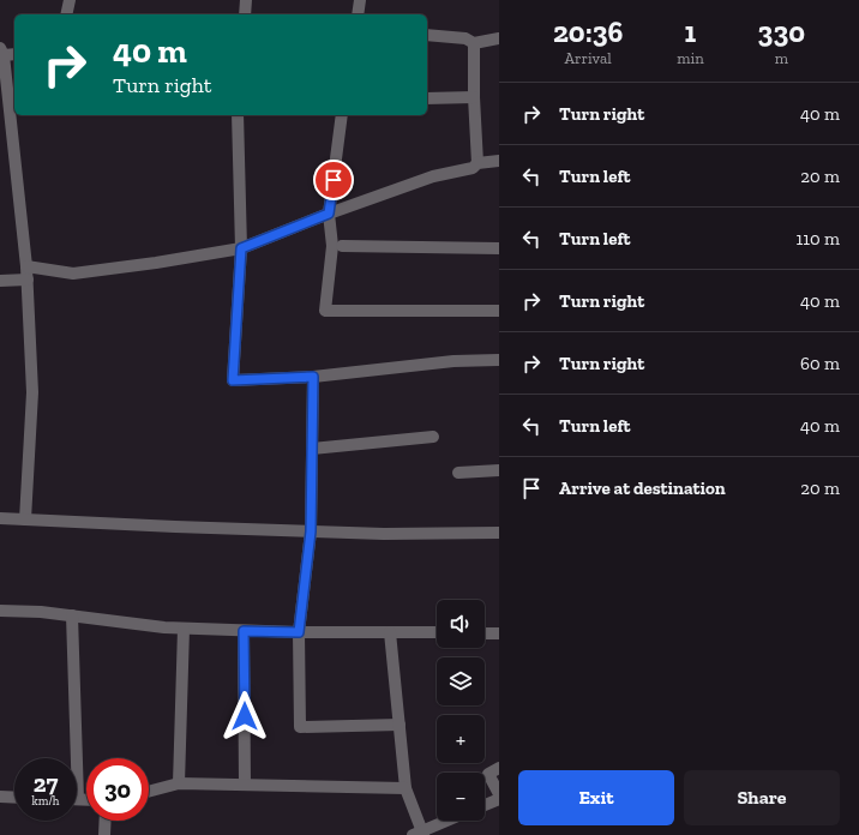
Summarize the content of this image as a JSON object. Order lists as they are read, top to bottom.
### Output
{
  "page": {
    "eta": [
      "20:36",
      "Arrival",
      "1",
      "min",
      "330",
      "m"
    ],
    "turn": ["40 m", "Turn right"],
    "list": [
      {
        "name": "Turn right",
        "value": "40 m"
      },
      {
        "name": "Turn left",
        "value": "20 m"
      },
      {
        "name": "Turn left",
        "value": "110 m"
      },
      {
        "name": "Turn right",
        "value": "40 m"
      },
      {
        "name": "Turn right",
        "value": "60 m"
      },
      {
        "name": "Turn left",
        "value": "40 m"
      },
      {
        "name": "Arrive at destination",
        "value": "20 m"
      }
    ],
    "map_buttons": ["+", "−"],
    "speed": "27 km/h",
    "limit": "30",
    "buttons": ["Exit", "Share"]
  }
}
